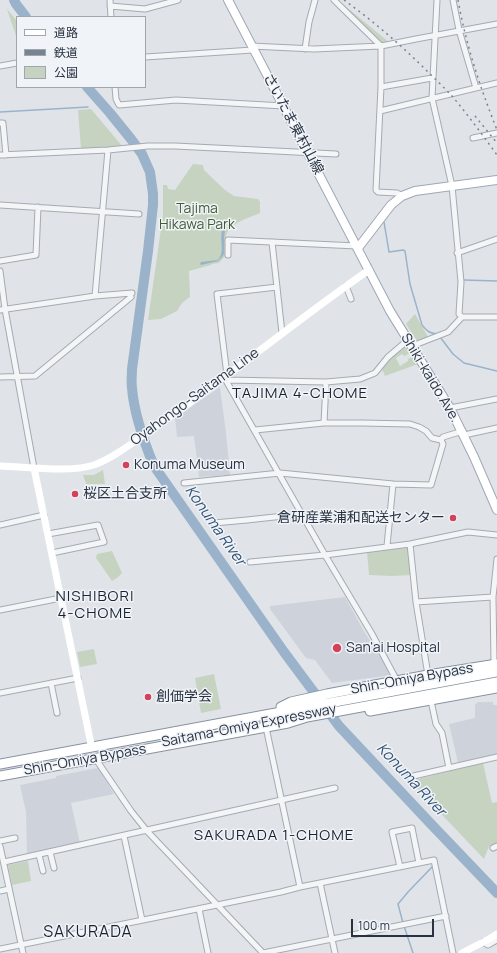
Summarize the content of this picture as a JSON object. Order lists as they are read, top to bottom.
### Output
{
  "streets": {
    "highway": ["Shin-Omiya Bypass", "Saitama-Omiya Expressway"],
    "main road": ["さいたま東村山線", "Shiki-kaido Ave.", "Oyahongo-Saitama Line"]
  },
  "crossings": [
    ["さいたま東村山線", "Shiki-kaido Ave."],
    ["Shiki-kaido Ave.", "Oyahongo-Saitama Line"],
    ["Shin-Omiya Bypass", "Saitama-Omiya Expressway"]
  ],
  "districts": [
    "TAJIMA 4-CHOME",
    "NISHIBORI 4-CHOME",
    "SAKURADA 1-CHOME",
    "SAKURADA"
  ],
  "water": ["Konuma River"],
  "parks": ["Tajima Hikawa Park"],
  "places": [
    "Konuma Museum",
    "桜区土合支所",
    "倉研産業浦和配送センター",
    "San'ai Hospital",
    "創価学会"
  ],
  "legend": ["道路", "鉄道", "公園"],
  "scale_bar": "100 m"
}
